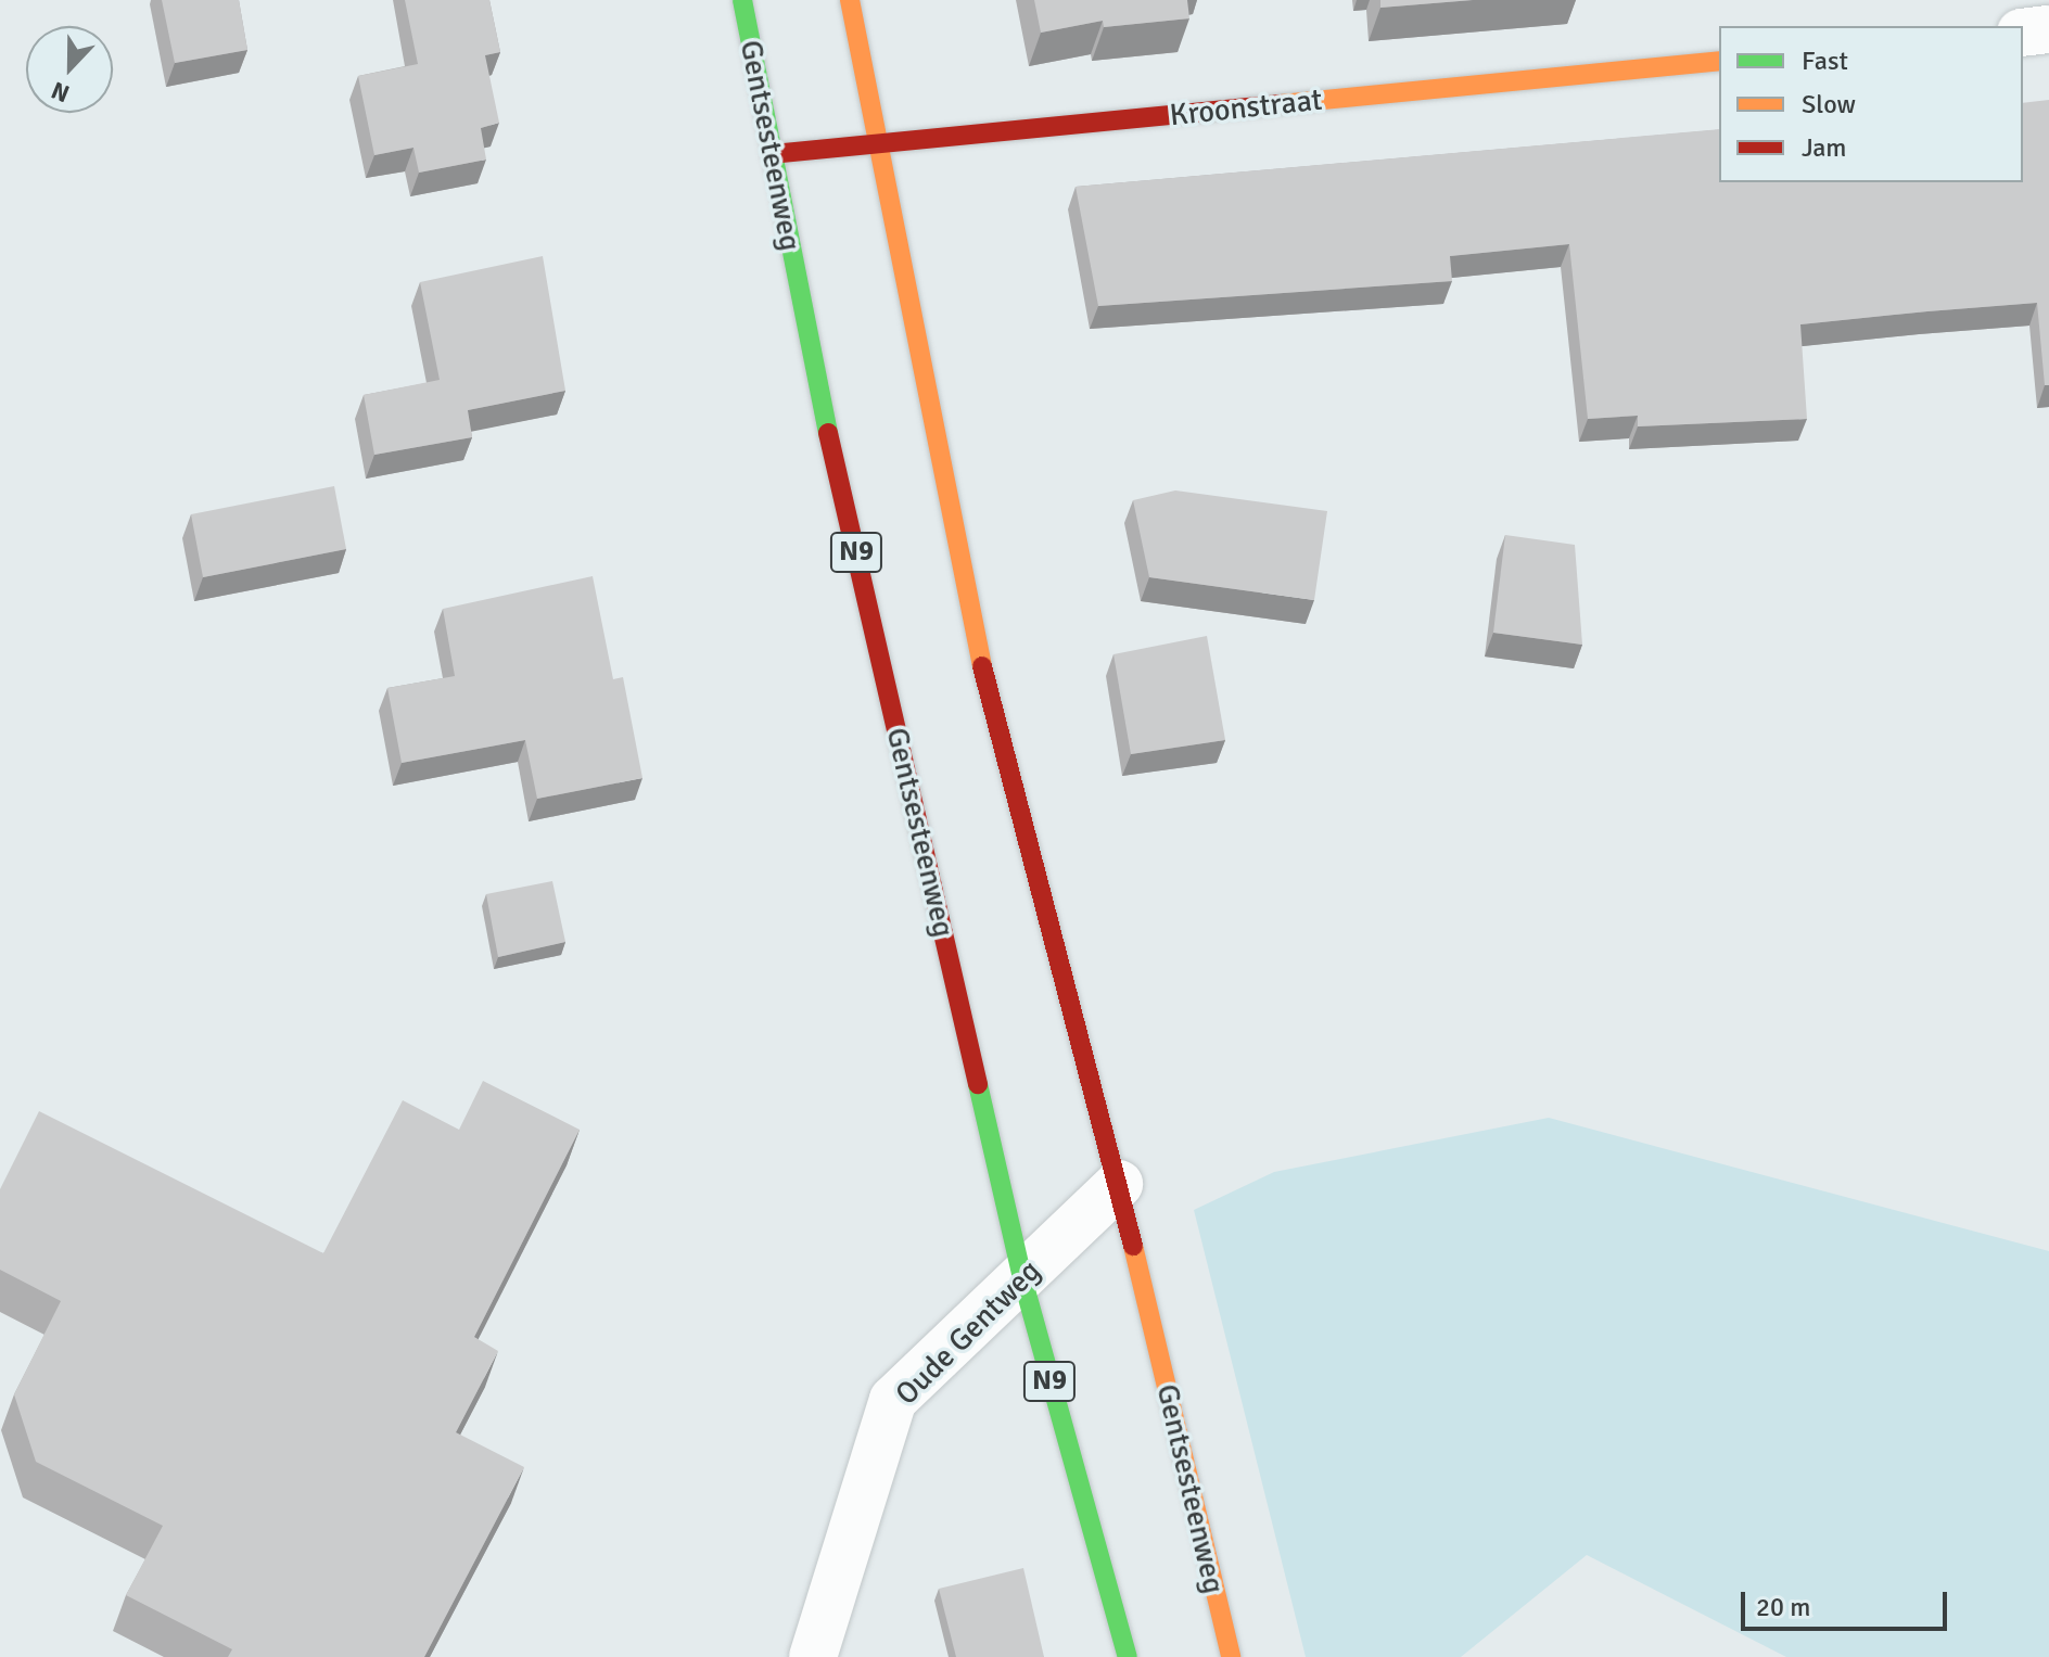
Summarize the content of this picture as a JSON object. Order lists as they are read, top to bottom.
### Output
{
  "streets": {
    "main road": ["Kroonstraat", "Gentsesteenweg", "N9"],
    "street": ["Oude Gentweg"]
  },
  "crossings": [
    ["Kroonstraat", "Gentsesteenweg"],
    ["Gentsesteenweg", "Oude Gentweg"]
  ],
  "legend": ["Fast", "Slow", "Jam"],
  "scale_bar": "20 m",
  "north": "bottom"
}
